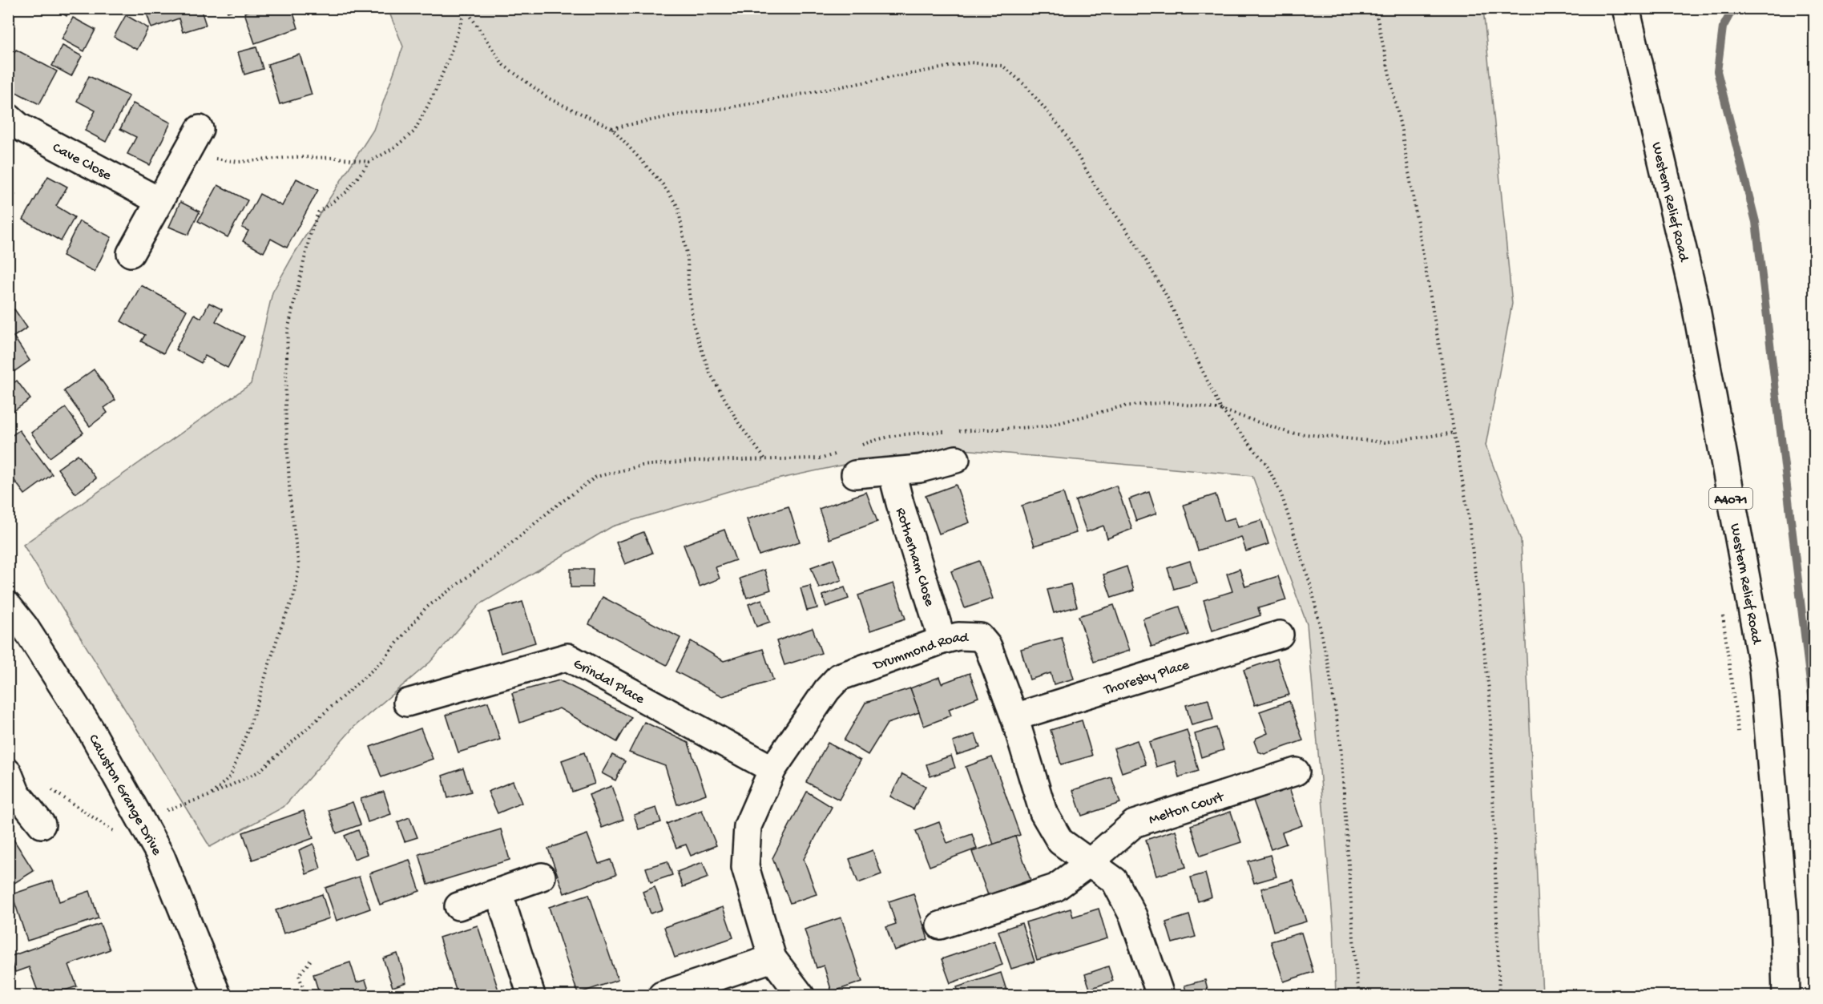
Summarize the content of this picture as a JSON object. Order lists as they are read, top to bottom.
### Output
{
  "streets": {
    "main road": [
      "Cave Close",
      "Western Relief Road",
      "A4071",
      "Rotherham Close",
      "Drummond Road",
      "Thoresby Place",
      "Grindal Place",
      "Cawston Grange Drive",
      "Melton Court"
    ]
  },
  "crossings": [
    ["Rotherham Close", "Drummond Road"],
    ["Drummond Road", "Thoresby Place"],
    ["Drummond Road", "Grindal Place"],
    ["Drummond Road", "Melton Court"]
  ]
}
